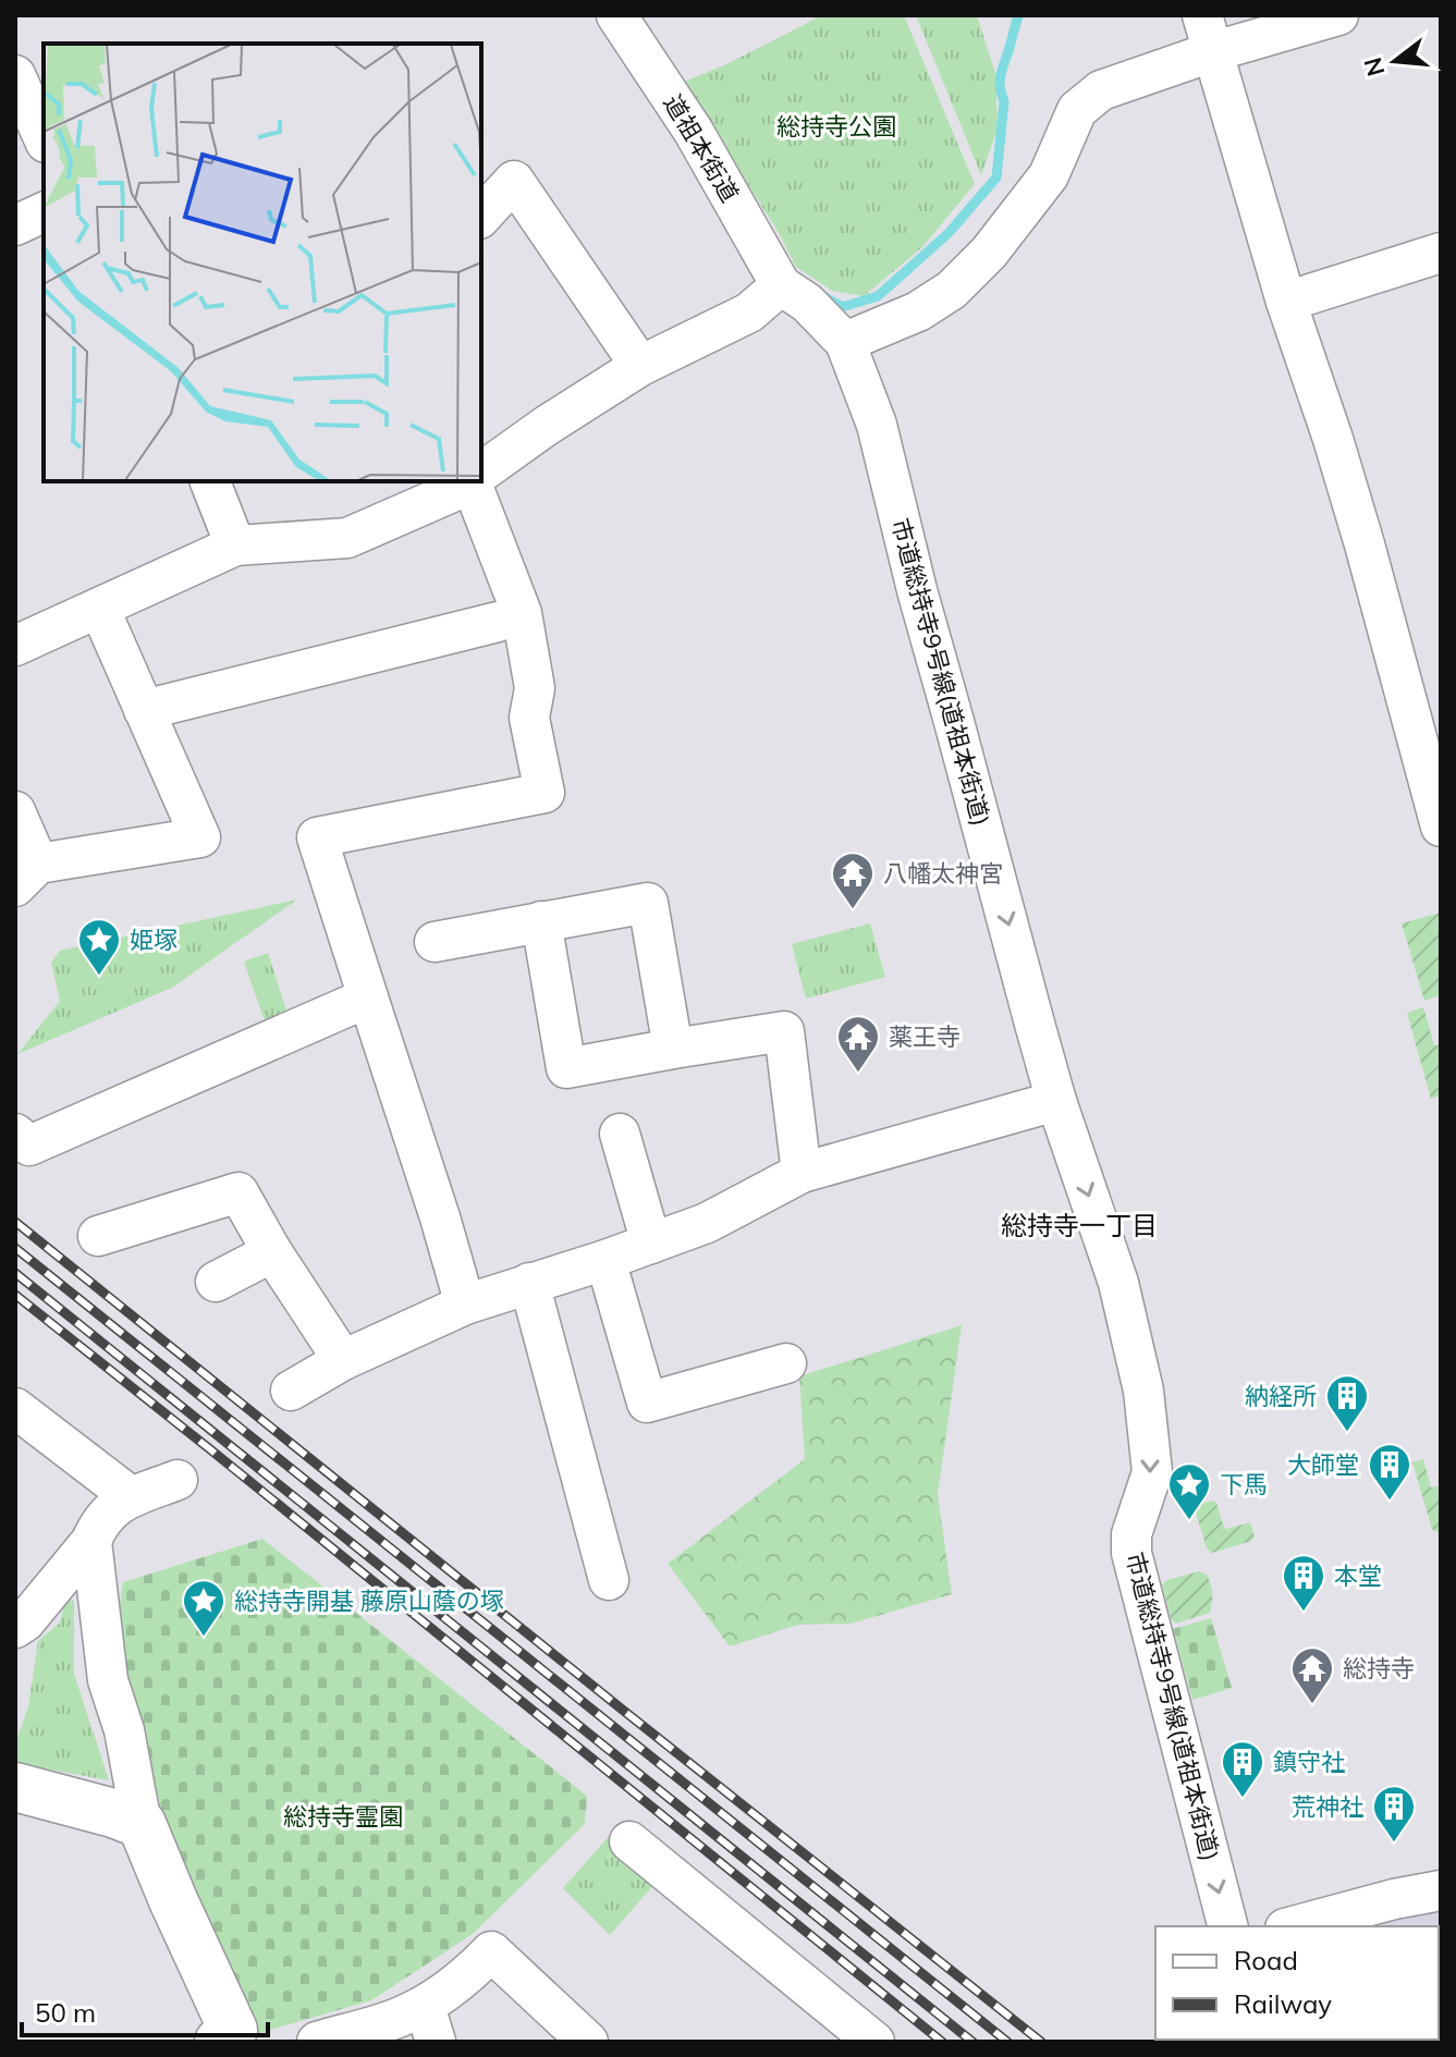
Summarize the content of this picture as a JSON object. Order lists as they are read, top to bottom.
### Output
{
  "streets": {
    "street": ["道祖本街道", "市道総持寺9号線(道祖本街道)"]
  },
  "one_way": ["市道総持寺9号線(道祖本街道)"],
  "districts": ["総持寺一丁目"],
  "parks": ["総持寺公園", "総持寺霊園"],
  "places": {
    "temple": ["八幡太神宮", "薬王寺", "総持寺"],
    "place": ["姫塚", "下馬", "総持寺開基 藤原山蔭の塚"],
    "building": [
      "納経所",
      "大師堂",
      "本堂",
      "鎮守社",
      "荒神社"
    ]
  },
  "legend": ["Road", "Railway"],
  "scale_bar": "50 m",
  "north": "left"
}
